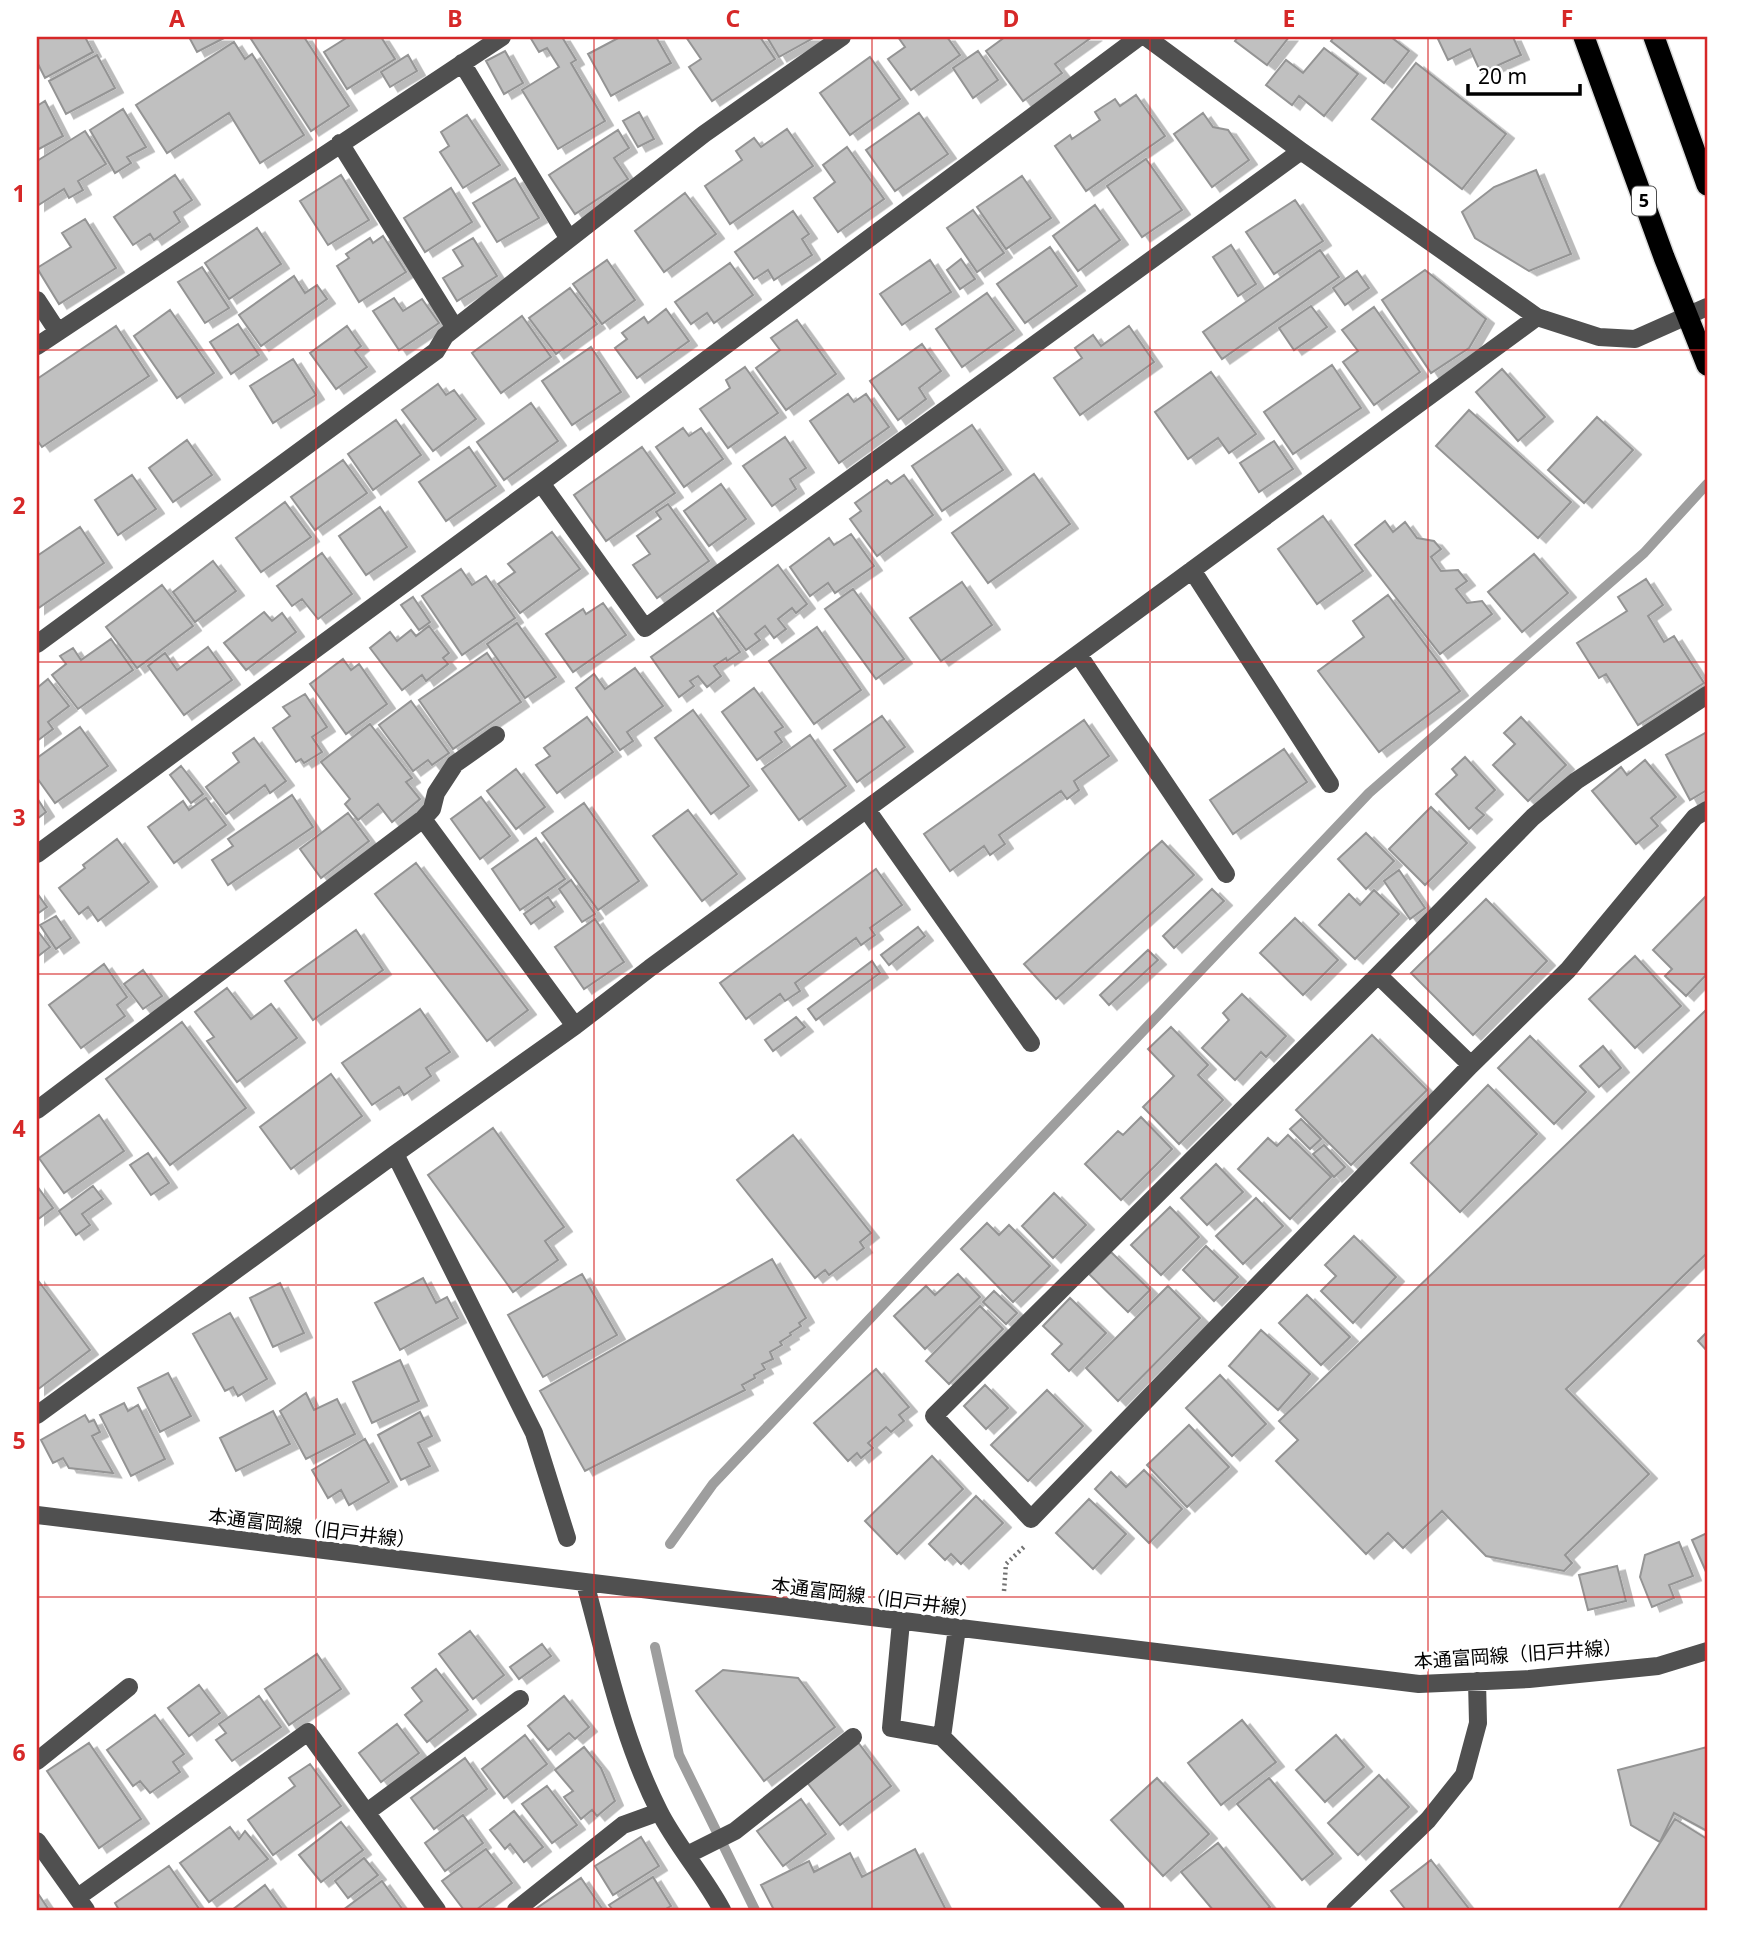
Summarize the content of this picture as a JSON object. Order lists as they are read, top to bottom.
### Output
{
  "streets": {
    "highway": ["5"],
    "street": ["本通富岡線（旧戸井線）"]
  },
  "scale_bar": "20 m",
  "grid": {
    "columns": [
      "A",
      "B",
      "C",
      "D",
      "E",
      "F"
    ],
    "rows": [
      "1",
      "2",
      "3",
      "4",
      "5",
      "6"
    ]
  }
}
